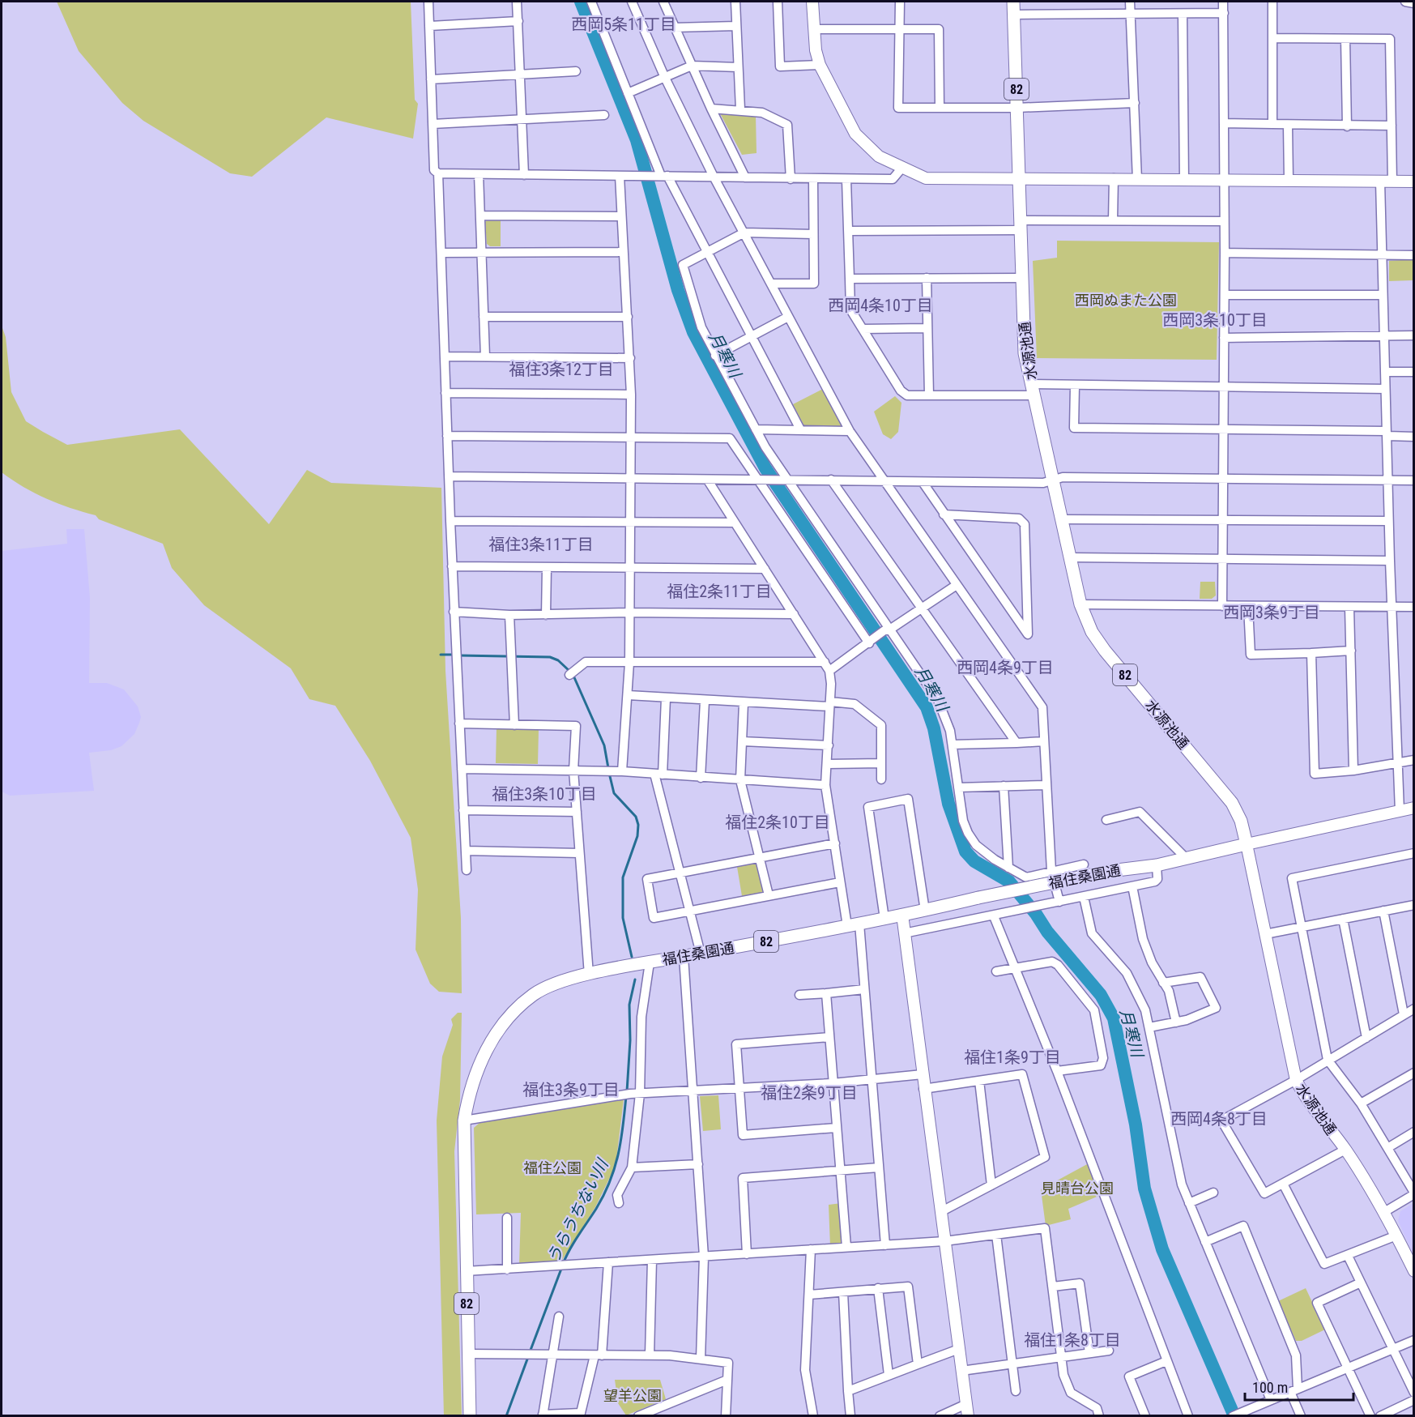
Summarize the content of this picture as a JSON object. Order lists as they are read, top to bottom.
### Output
{
  "streets": {
    "main road": ["82", "水源池通", "福住桑園通"]
  },
  "crossings": [
    ["水源池通", "福住桑園通"]
  ],
  "districts": [
    "西岡5条11丁目",
    "西岡4条10丁目",
    "西岡3条10丁目",
    "福住3条12丁目",
    "福住3条11丁目",
    "福住2条11丁目",
    "西岡3条9丁目",
    "西岡4条9丁目",
    "福住3条10丁目",
    "福住2条10丁目",
    "福住1条9丁目",
    "福住3条9丁目",
    "福住2条9丁目",
    "西岡4条8丁目",
    "福住1条8丁目"
  ],
  "water": ["月寒川", "うらうちない川"],
  "parks": [
    "西岡ぬまた公園",
    "福住公園",
    "見晴台公園",
    "望羊公園"
  ],
  "scale_bar": "100 m"
}
